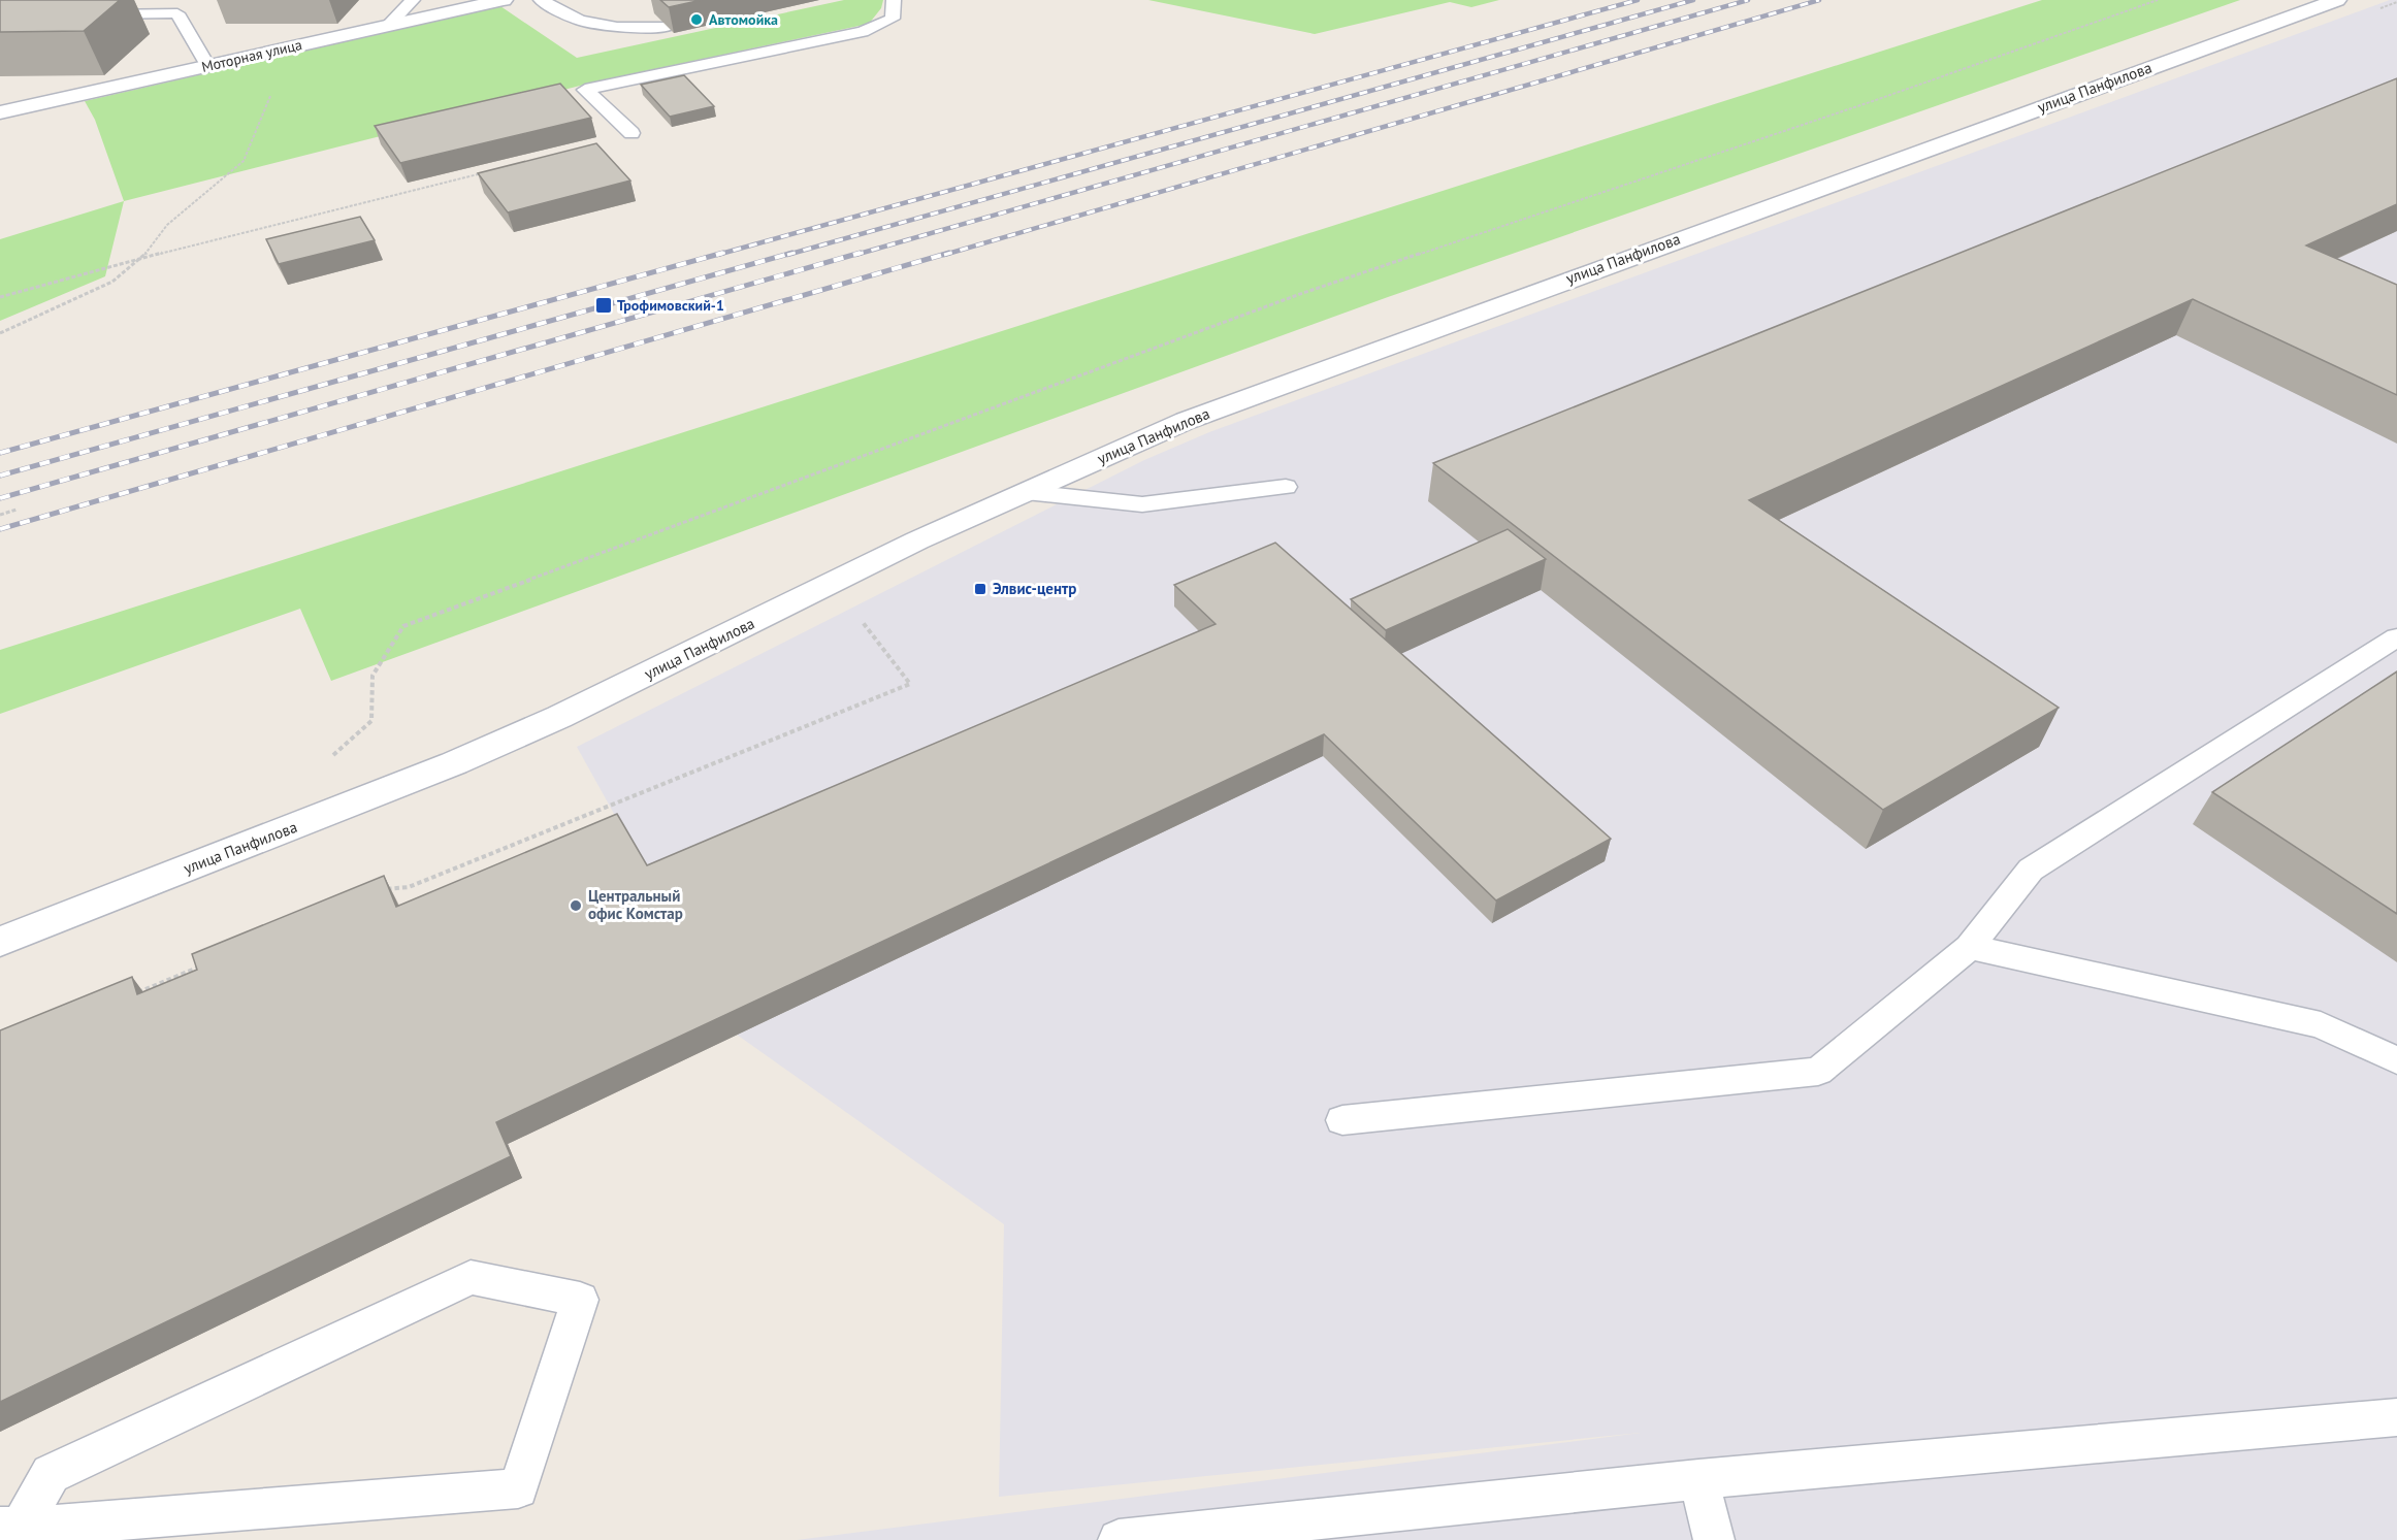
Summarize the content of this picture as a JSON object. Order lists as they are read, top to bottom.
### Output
{
  "streets": {
    "main road": ["Моторная улица", "улица Панфилова"]
  },
  "places": {
    "other": ["Автомойка", "Центральный офис Комстар"],
    "transit": ["Трофимовский-1", "Элвис-центр"]
  }
}
